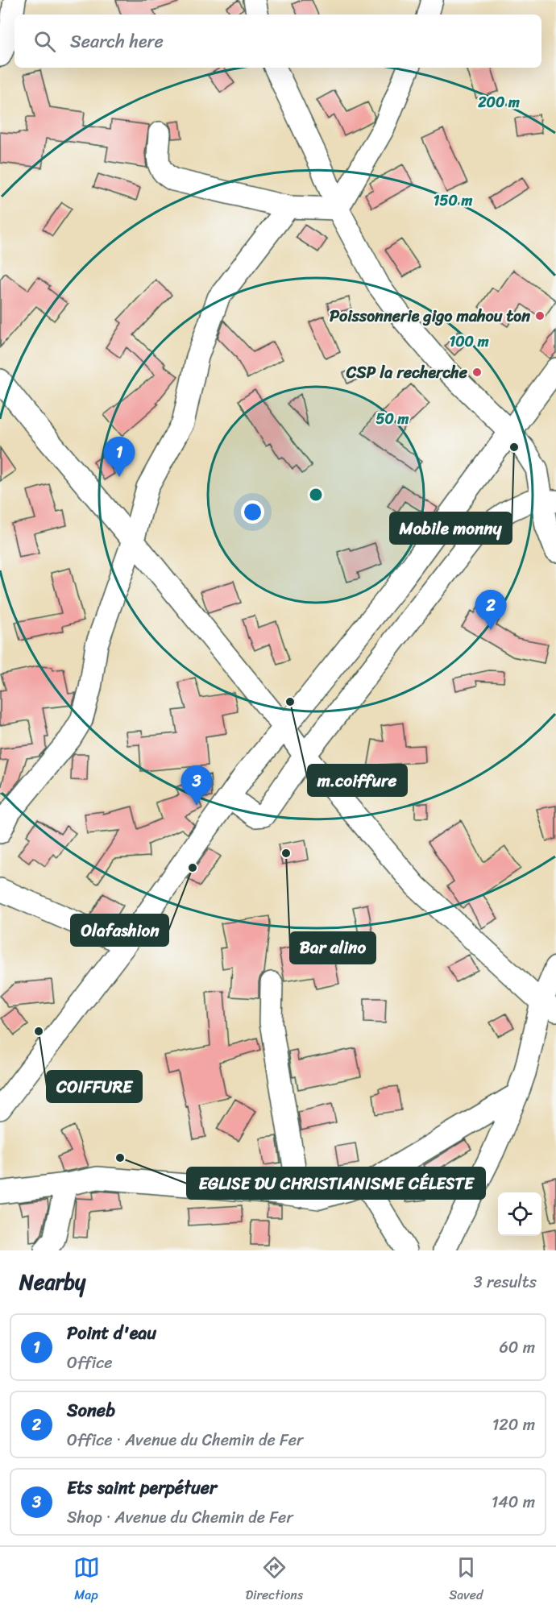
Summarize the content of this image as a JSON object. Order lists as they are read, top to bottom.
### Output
{
  "places": [
    "Poissonnerie gigo mahou ton",
    "CSP la recherche",
    "Mobile monny",
    "m.coiffure",
    "Bar alino",
    "Olafashion",
    "COIFFURE",
    "EGLISE DU CHRISTIANISME CÉLESTE"
  ],
  "page": {
    "search": "Search here",
    "pins": ["1", "2", "3"],
    "heading": ["Nearby", "3 results"],
    "list": [
      {
        "mark": "1",
        "name": "Point d'eau",
        "note": "Office",
        "value": "60 m"
      },
      {
        "mark": "2",
        "name": "Soneb",
        "note": "Office · Avenue du Chemin de Fer",
        "value": "120 m"
      },
      {
        "mark": "3",
        "name": "Ets saint perpétuer",
        "note": "Shop · Avenue du Chemin de Fer",
        "value": "140 m"
      }
    ],
    "nav": ["Map", "Directions", "Saved"]
  },
  "rings": [
    "200 m",
    "150 m",
    "100 m",
    "50 m"
  ]
}
